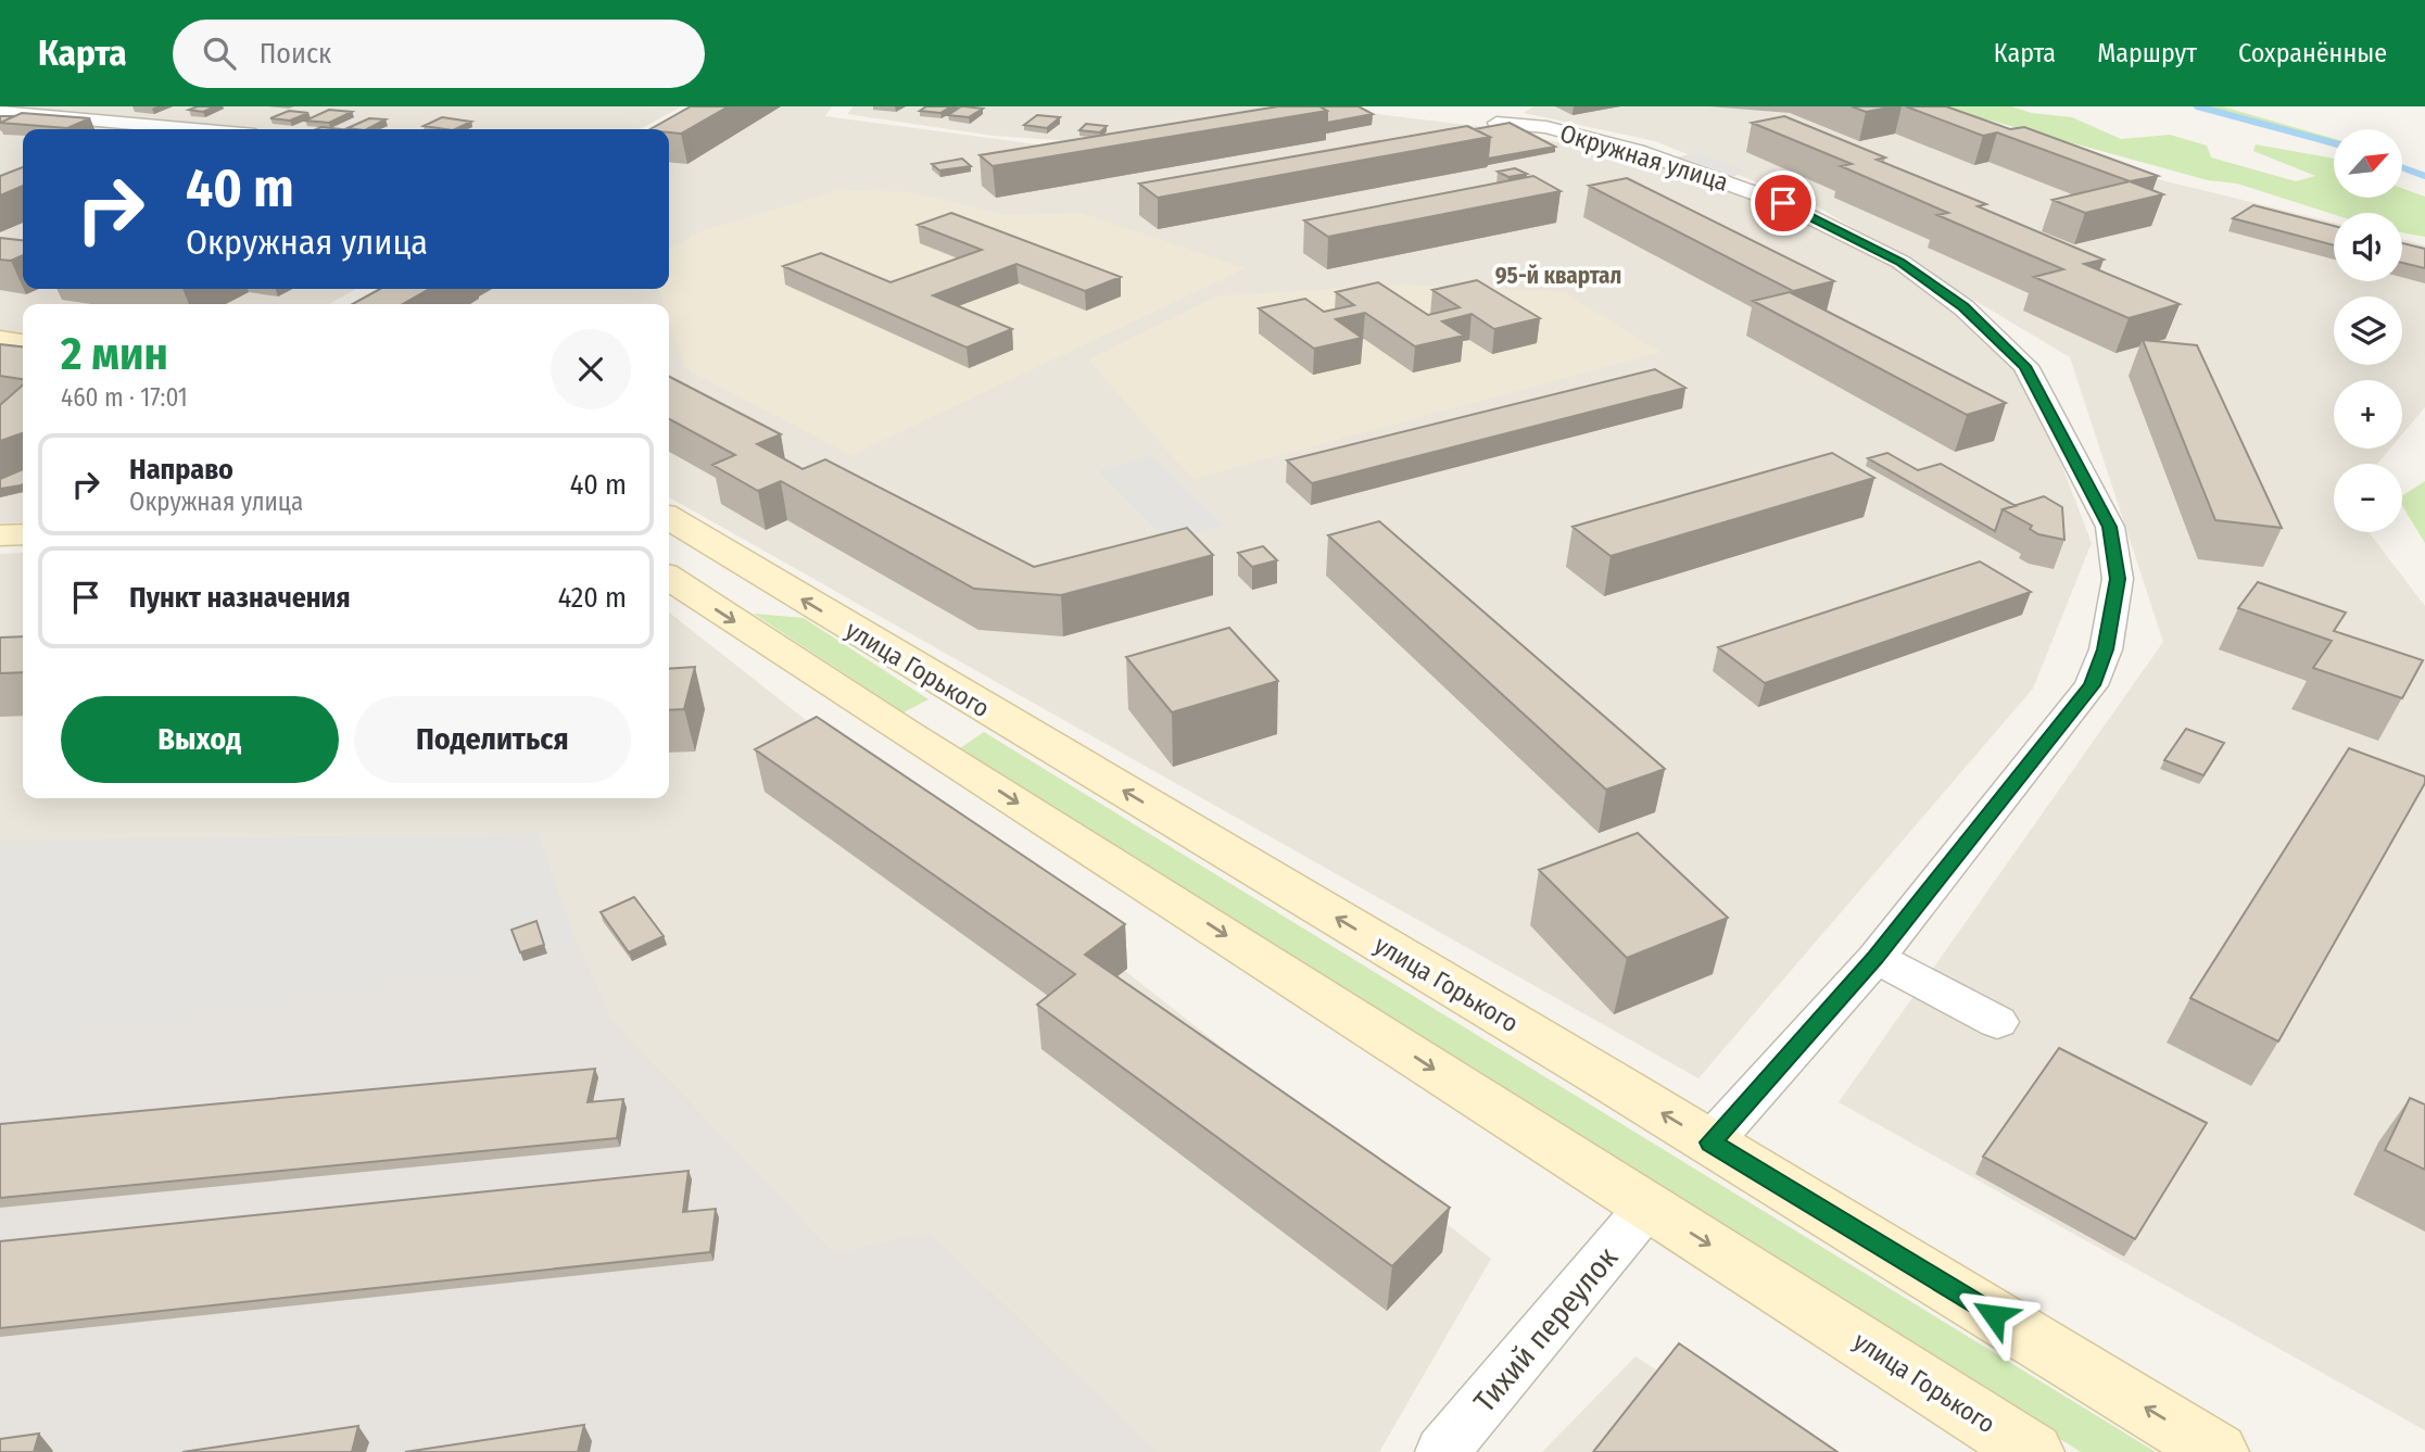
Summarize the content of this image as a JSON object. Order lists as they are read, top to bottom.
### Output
{
  "streets": {
    "main road": ["улица Горького"],
    "street": ["Окружная улица", "Тихий переулок"]
  },
  "crossings": [
    ["Окружная улица", "улица Горького"],
    ["улица Горького", "Тихий переулок"]
  ],
  "districts": ["95-й квартал"],
  "north": "top right",
  "page": {
    "header": "Карта",
    "search": "Поиск",
    "nav": ["Карта", "Маршрут", "Сохранённые"],
    "map_buttons": ["+", "−"],
    "turn": ["40 m", "Окружная улица"],
    "heading": ["2 мин", "460 m · 17:01"],
    "list": [
      {
        "name": "Направо",
        "note": "Окружная улица",
        "value": "40 m"
      },
      {
        "name": "Пункт назначения",
        "value": "420 m"
      }
    ],
    "buttons": ["Выход", "Поделиться"]
  }
}
